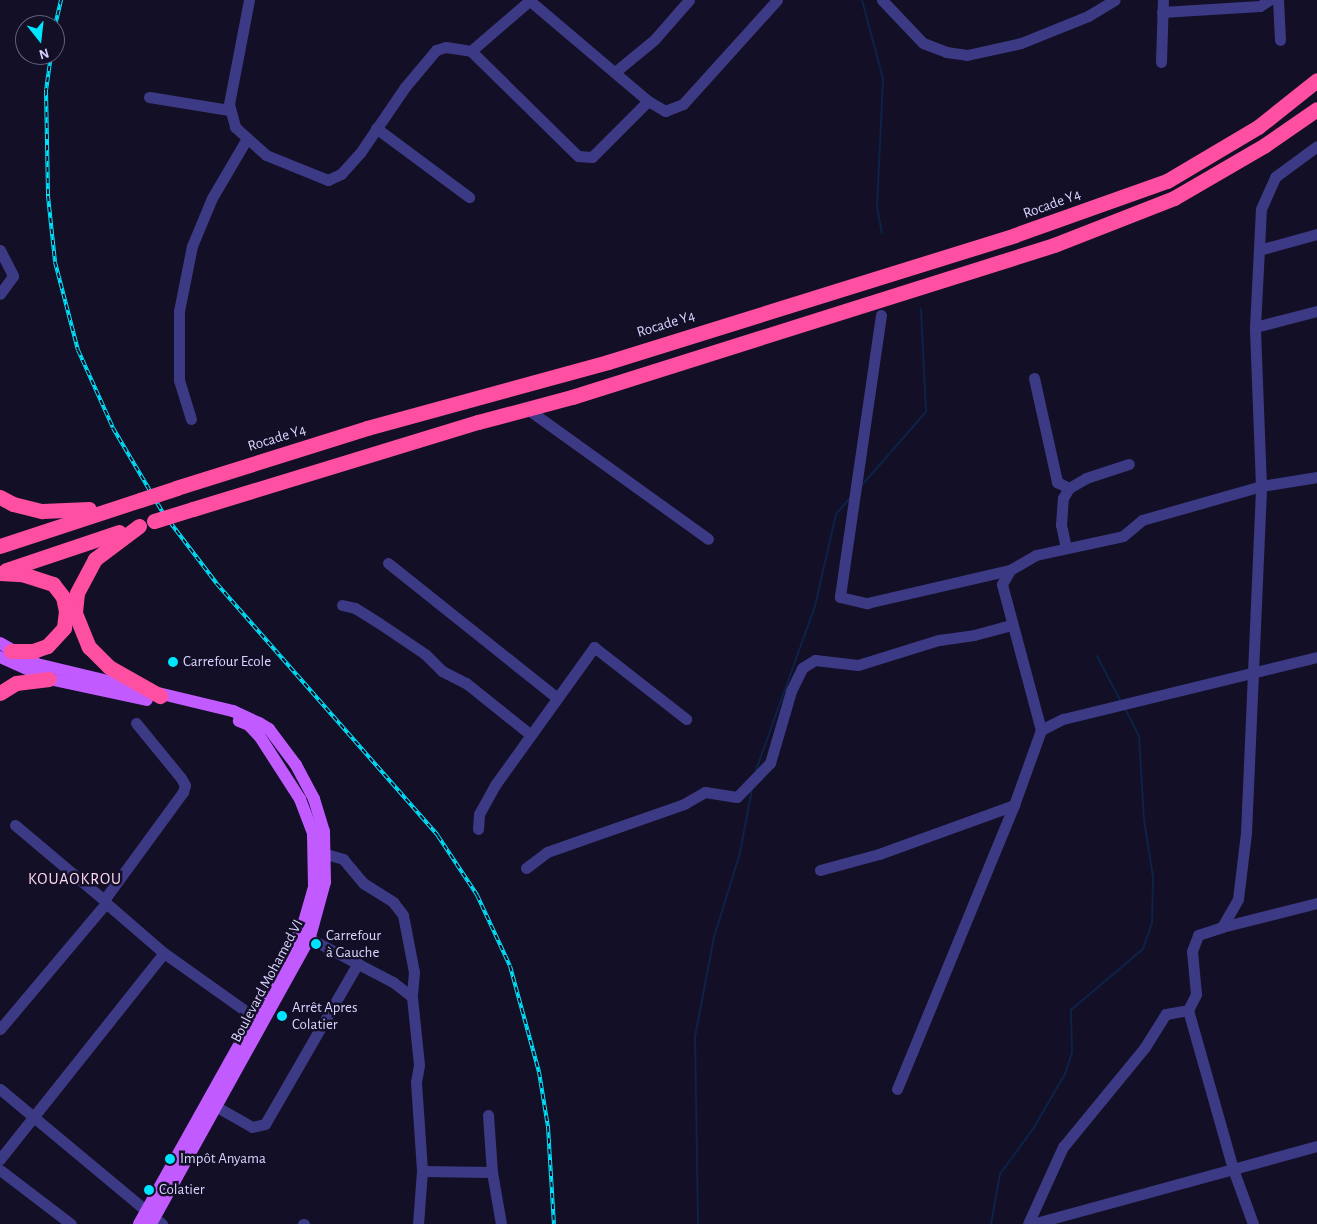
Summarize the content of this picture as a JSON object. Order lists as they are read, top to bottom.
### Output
{
  "streets": {
    "highway": ["Rocade Y4"],
    "main road": ["Boulevard Mohamed VI"]
  },
  "districts": ["KOUAOKROU"],
  "places": [
    "Carrefour Ecole",
    "Carrefour à Gauche",
    "Arrêt Apres Colatier",
    "Impôt Anyama",
    "Colatier"
  ],
  "north": "bottom"
}
